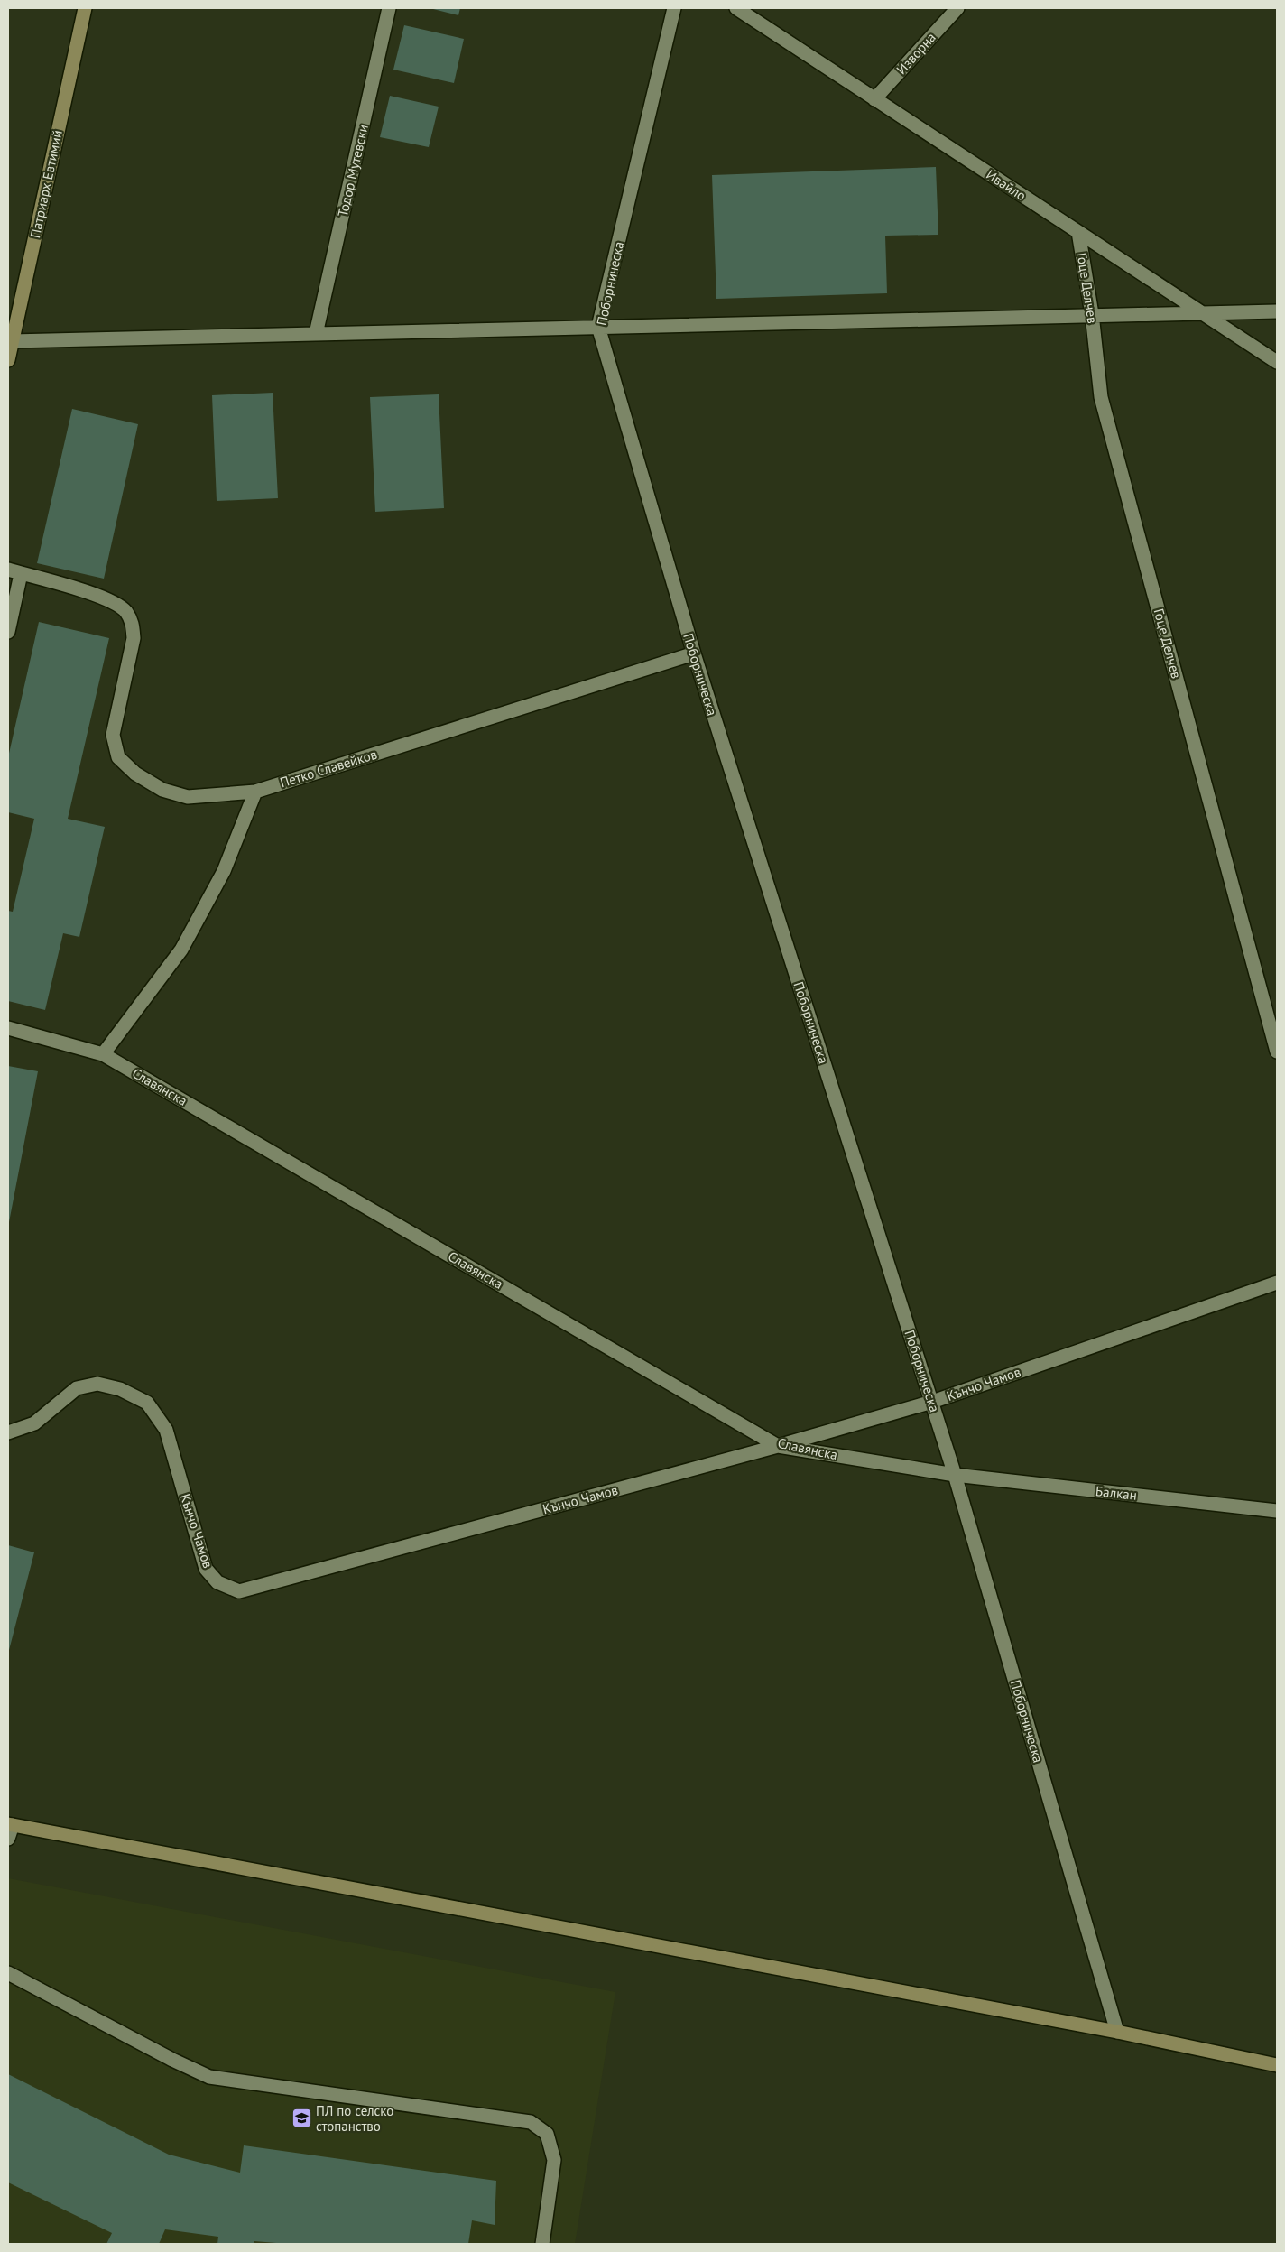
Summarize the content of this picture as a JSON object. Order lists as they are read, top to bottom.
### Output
{
  "streets": {
    "main road": ["Патриарх Евтимий"],
    "street": [
      "Изворна",
      "Тодор Мутевски",
      "Ивайло",
      "Поборническа",
      "Гоце Делчев",
      "Петко Славейков",
      "Славянска",
      "Кънчо Чамов",
      "Балкан"
    ]
  },
  "crossings": [
    ["Изворна", "Ивайло"],
    ["Ивайло", "Гоце Делчев"],
    ["Поборническа", "Петко Славейков"],
    ["Поборническа", "Славянска"],
    ["Поборническа", "Кънчо Чамов"],
    ["Поборническа", "Балкан"],
    ["Славянска", "Кънчо Чамов"],
    ["Славянска", "Балкан"]
  ],
  "places": {
    "school or university": ["ПЛ по селско стопанство"]
  }
}
